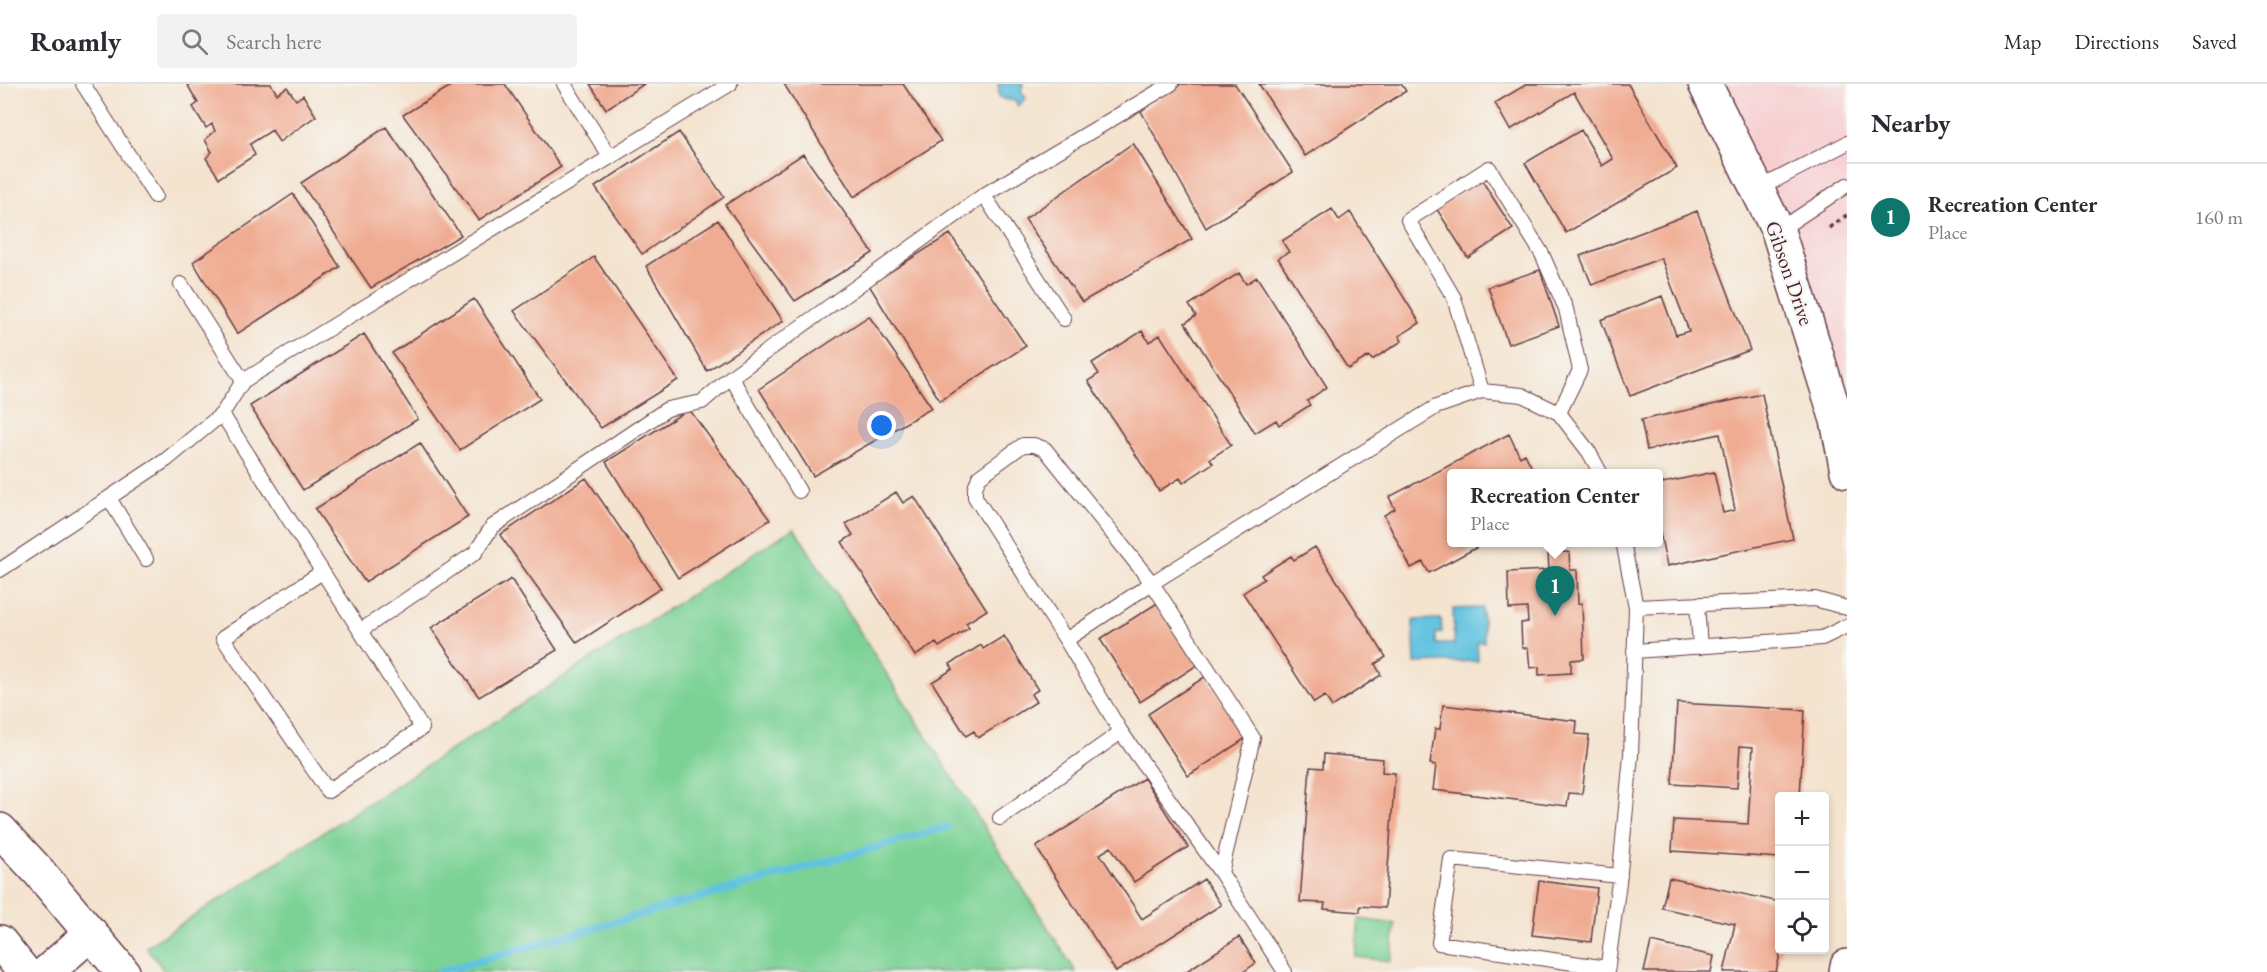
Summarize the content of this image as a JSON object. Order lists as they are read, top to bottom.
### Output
{
  "streets": {
    "street": ["Gibson Drive"]
  },
  "page": {
    "header": "Roamly",
    "search": "Search here",
    "nav": ["Map", "Directions", "Saved"],
    "heading": "Nearby",
    "list": [
      {
        "mark": "1",
        "name": "Recreation Center",
        "note": "Place",
        "value": "160 m"
      }
    ],
    "popup": ["Recreation Center", "Place"],
    "pins": "1",
    "map_buttons": ["+", "−"]
  }
}
